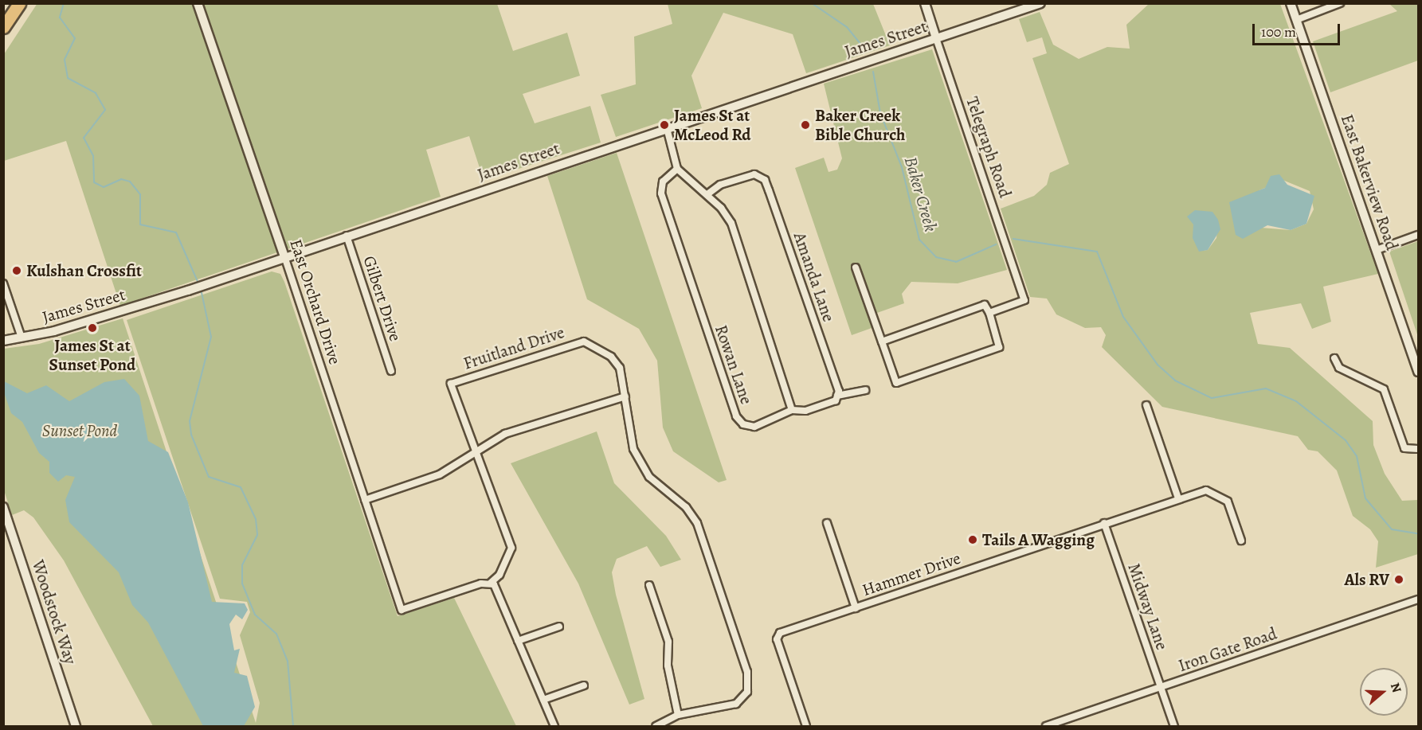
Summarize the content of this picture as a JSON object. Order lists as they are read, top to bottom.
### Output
{
  "streets": {
    "main road": [
      "James Street",
      "Telegraph Road",
      "East Bakerview Road",
      "East Orchard Drive",
      "Woodstock Way"
    ],
    "street": [
      "Amanda Lane",
      "Gilbert Drive",
      "Fruitland Drive",
      "Rowan Lane",
      "Hammer Drive",
      "Midway Lane",
      "Iron Gate Road"
    ]
  },
  "crossings": [
    ["James Street", "Telegraph Road"],
    ["James Street", "Gilbert Drive"],
    ["James Street", "East Orchard Drive"],
    ["East Orchard Drive", "Fruitland Drive"],
    ["Hammer Drive", "Midway Lane"],
    ["Midway Lane", "Iron Gate Road"]
  ],
  "water": ["Baker Creek"],
  "parks": ["Sunset Pond"],
  "places": [
    "James St at McLeod Rd",
    "Baker Creek Bible Church",
    "Kulshan Crossfit",
    "James St at Sunset Pond",
    "Tails A Wagging",
    "Als RV"
  ],
  "scale_bar": "100 m",
  "north": "right"
}
